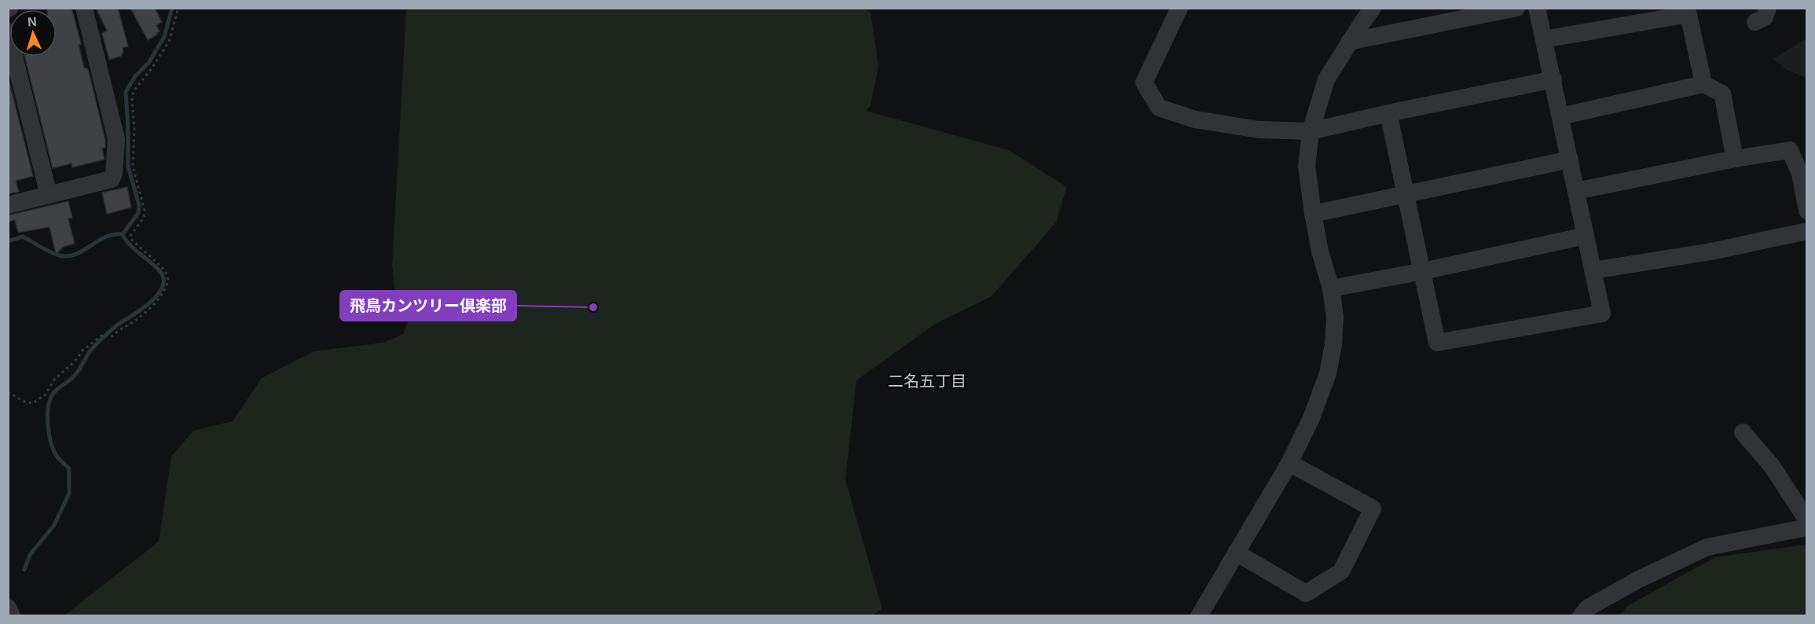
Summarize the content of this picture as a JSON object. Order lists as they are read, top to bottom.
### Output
{
  "districts": ["二名五丁目"],
  "places": ["飛鳥カンツリー倶楽部"],
  "north": "top"
}
